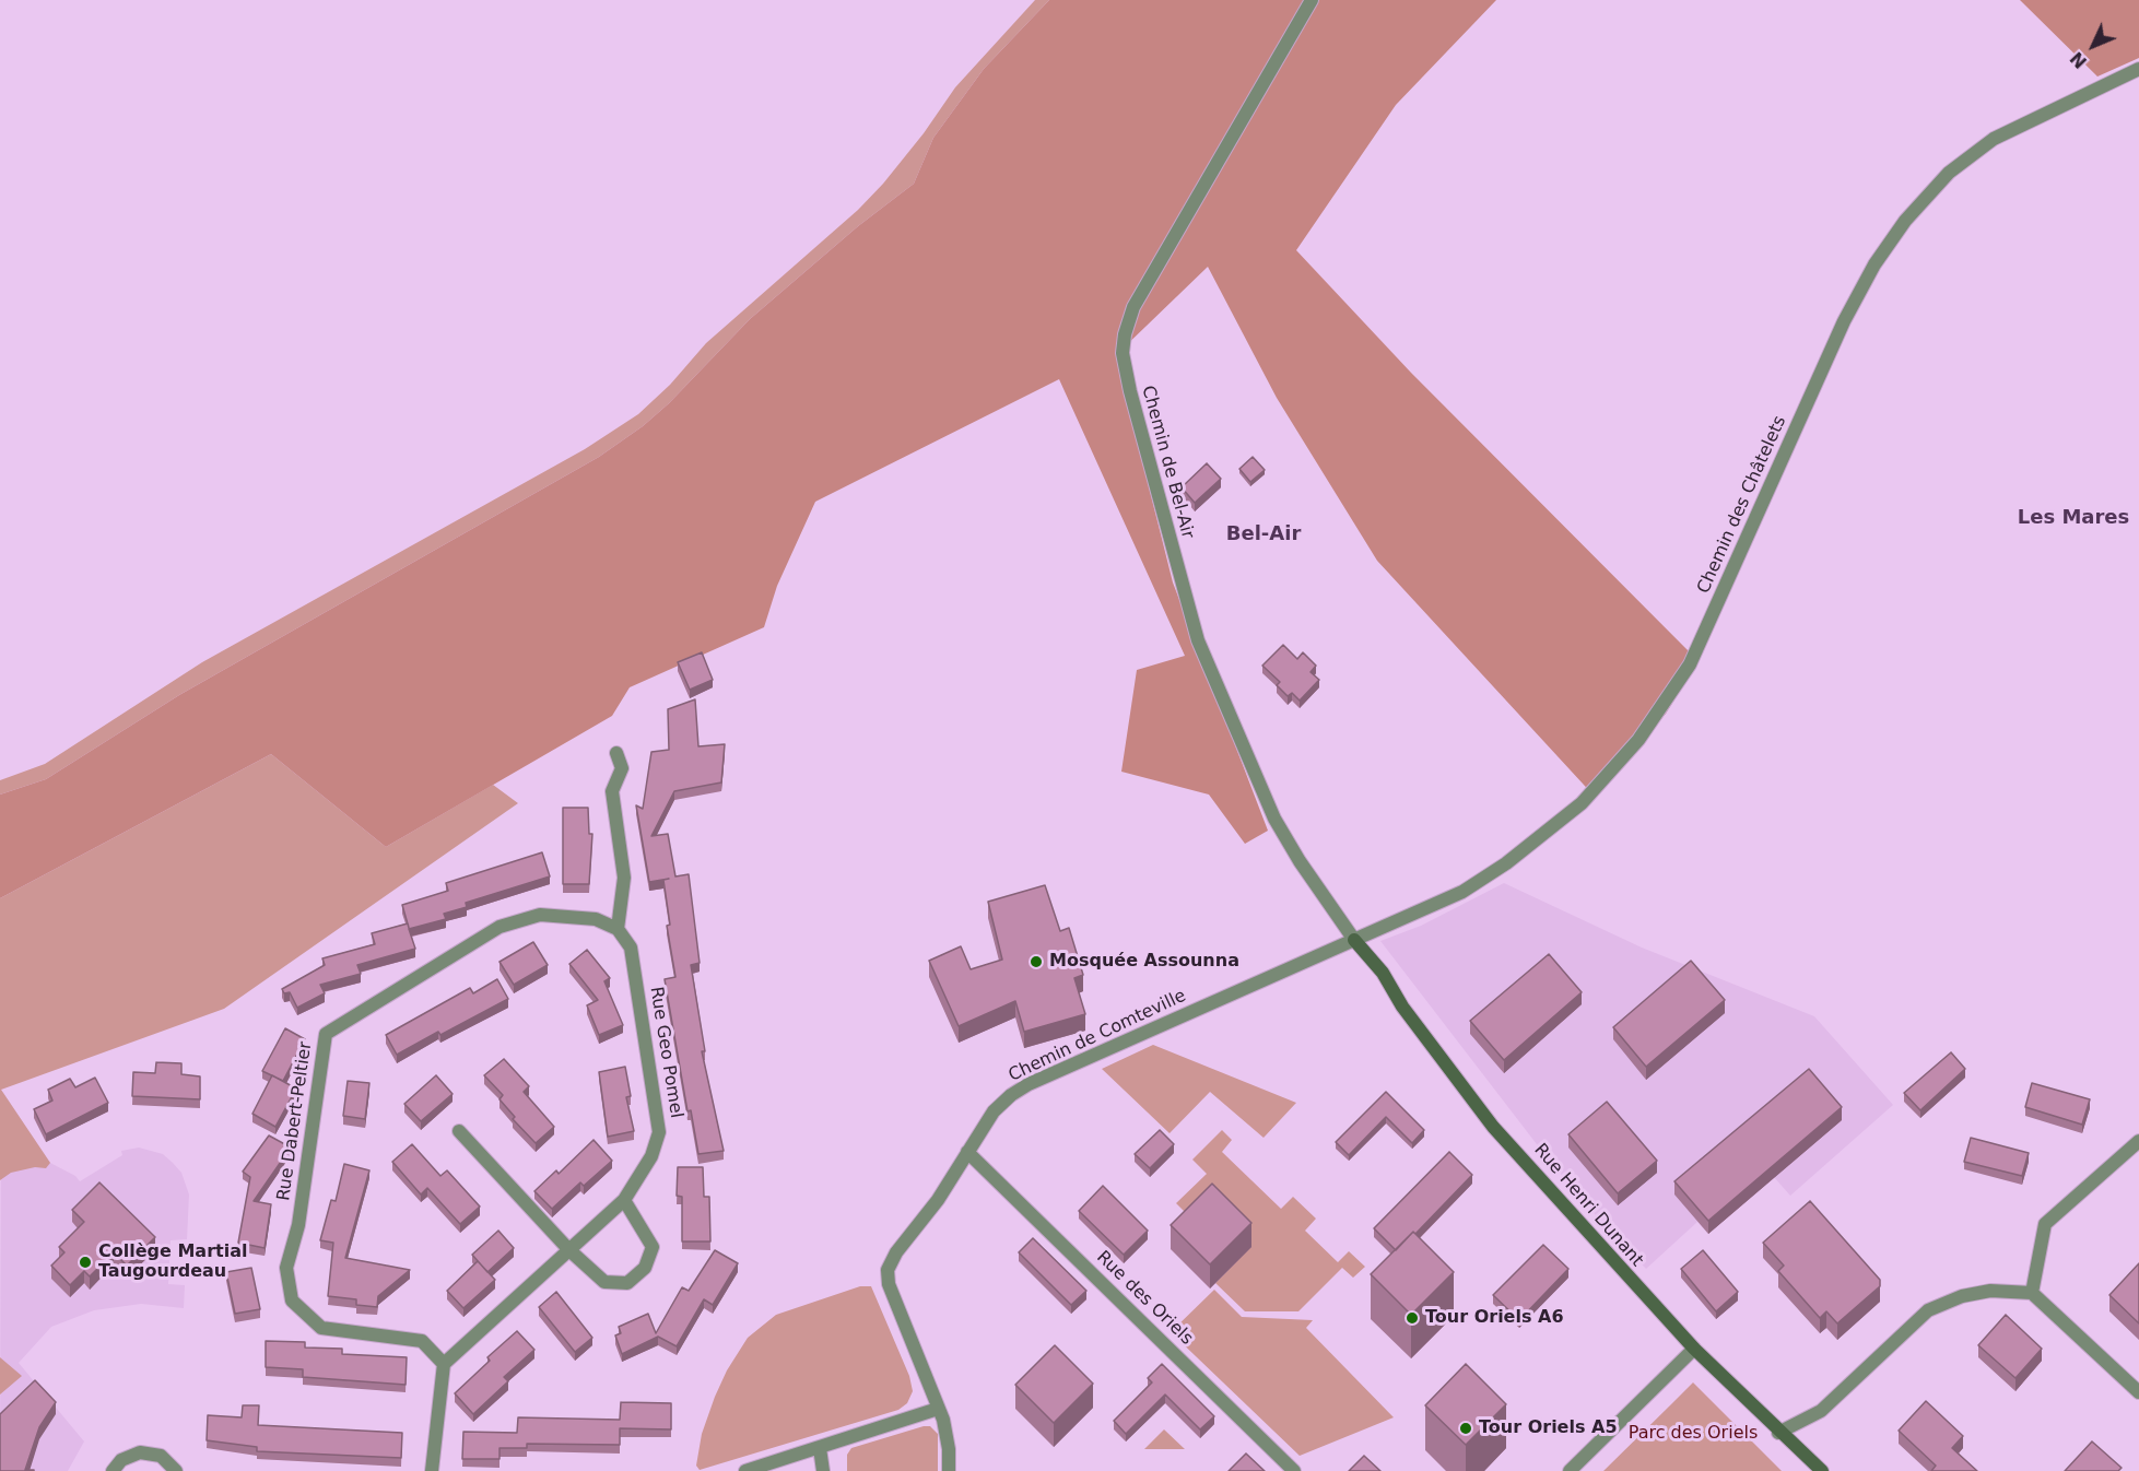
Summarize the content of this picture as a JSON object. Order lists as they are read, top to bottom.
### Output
{
  "streets": {
    "street": [
      "Chemin de Bel-Air",
      "Chemin des Châtelets",
      "Chemin de Comteville",
      "Rue Geo Pomel",
      "Rue Dabert-Peltier",
      "Rue Henri Dunant",
      "Rue des Oriels"
    ]
  },
  "crossings": [
    ["Chemin de Bel-Air", "Chemin des Châtelets"],
    ["Chemin de Bel-Air", "Chemin de Comteville"],
    ["Chemin de Bel-Air", "Rue Henri Dunant"],
    ["Chemin des Châtelets", "Chemin de Comteville"],
    ["Chemin des Châtelets", "Rue Henri Dunant"],
    ["Chemin de Comteville", "Rue Henri Dunant"],
    ["Chemin de Comteville", "Rue des Oriels"],
    ["Rue Geo Pomel", "Rue Dabert-Peltier"]
  ],
  "districts": ["Les Mares", "Bel-Air"],
  "parks": ["Parc des Oriels"],
  "places": [
    "Mosquée Assounna",
    "Collège Martial Taugourdeau",
    "Tour Oriels A6",
    "Tour Oriels A5"
  ],
  "north": "bottom left"
}
